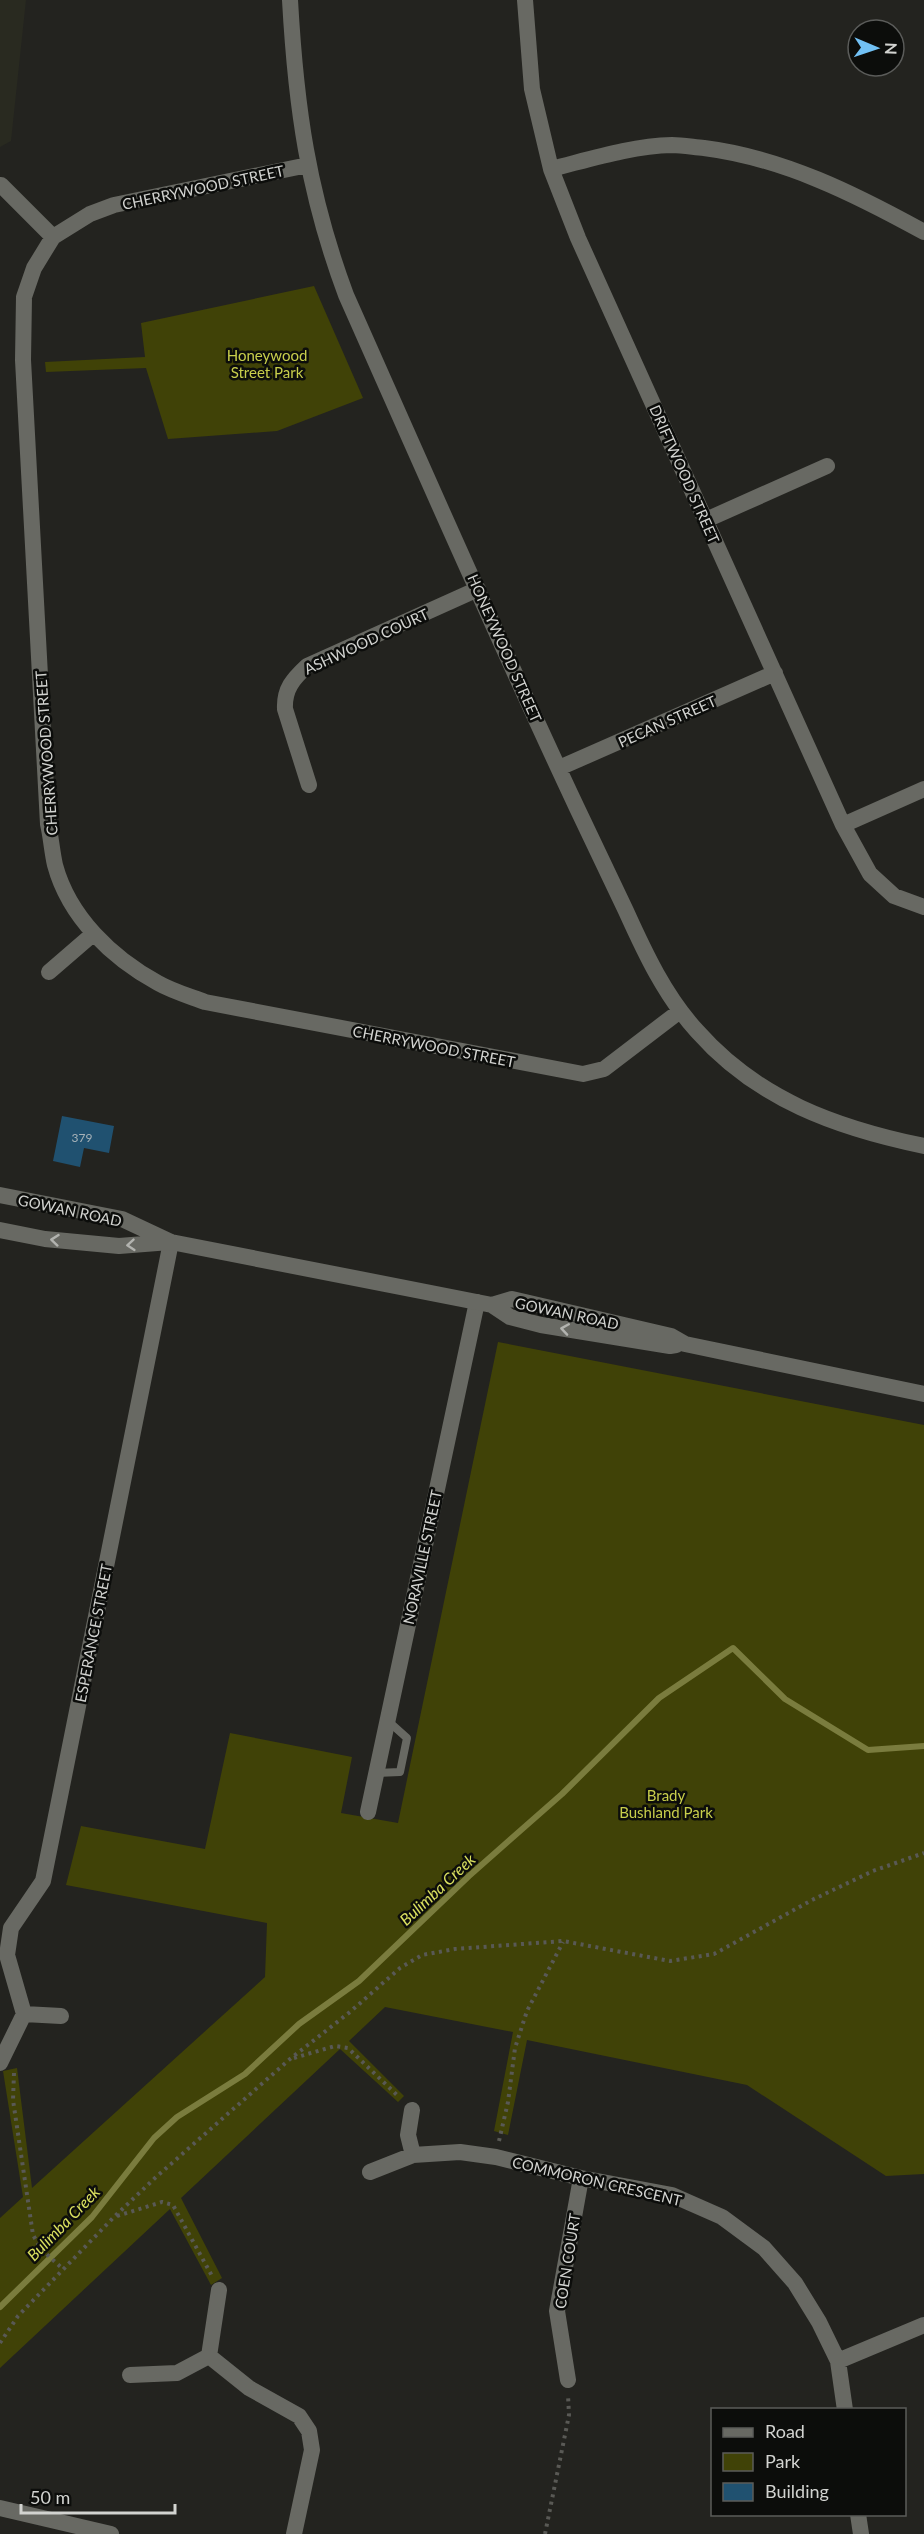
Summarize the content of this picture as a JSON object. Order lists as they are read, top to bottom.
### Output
{
  "streets": {
    "street": [
      "CHERRYWOOD STREET",
      "DRIFTWOOD STREET",
      "ASHWOOD COURT",
      "HONEYWOOD STREET",
      "PECAN STREET",
      "GOWAN ROAD",
      "NORAVILLE STREET",
      "ESPERANCE STREET",
      "COMMORON CRESCENT",
      "COEN COURT"
    ]
  },
  "crossings": [
    ["CHERRYWOOD STREET", "HONEYWOOD STREET"],
    ["DRIFTWOOD STREET", "PECAN STREET"],
    ["ASHWOOD COURT", "HONEYWOOD STREET"],
    ["HONEYWOOD STREET", "PECAN STREET"],
    ["GOWAN ROAD", "NORAVILLE STREET"],
    ["GOWAN ROAD", "ESPERANCE STREET"],
    ["COMMORON CRESCENT", "COEN COURT"]
  ],
  "water": ["Bulimba Creek"],
  "parks": ["Honeywood Street Park", "Brady Bushland Park"],
  "house_numbers": ["379"],
  "legend": ["Road", "Park", "Building"],
  "scale_bar": "50 m",
  "north": "right"
}
